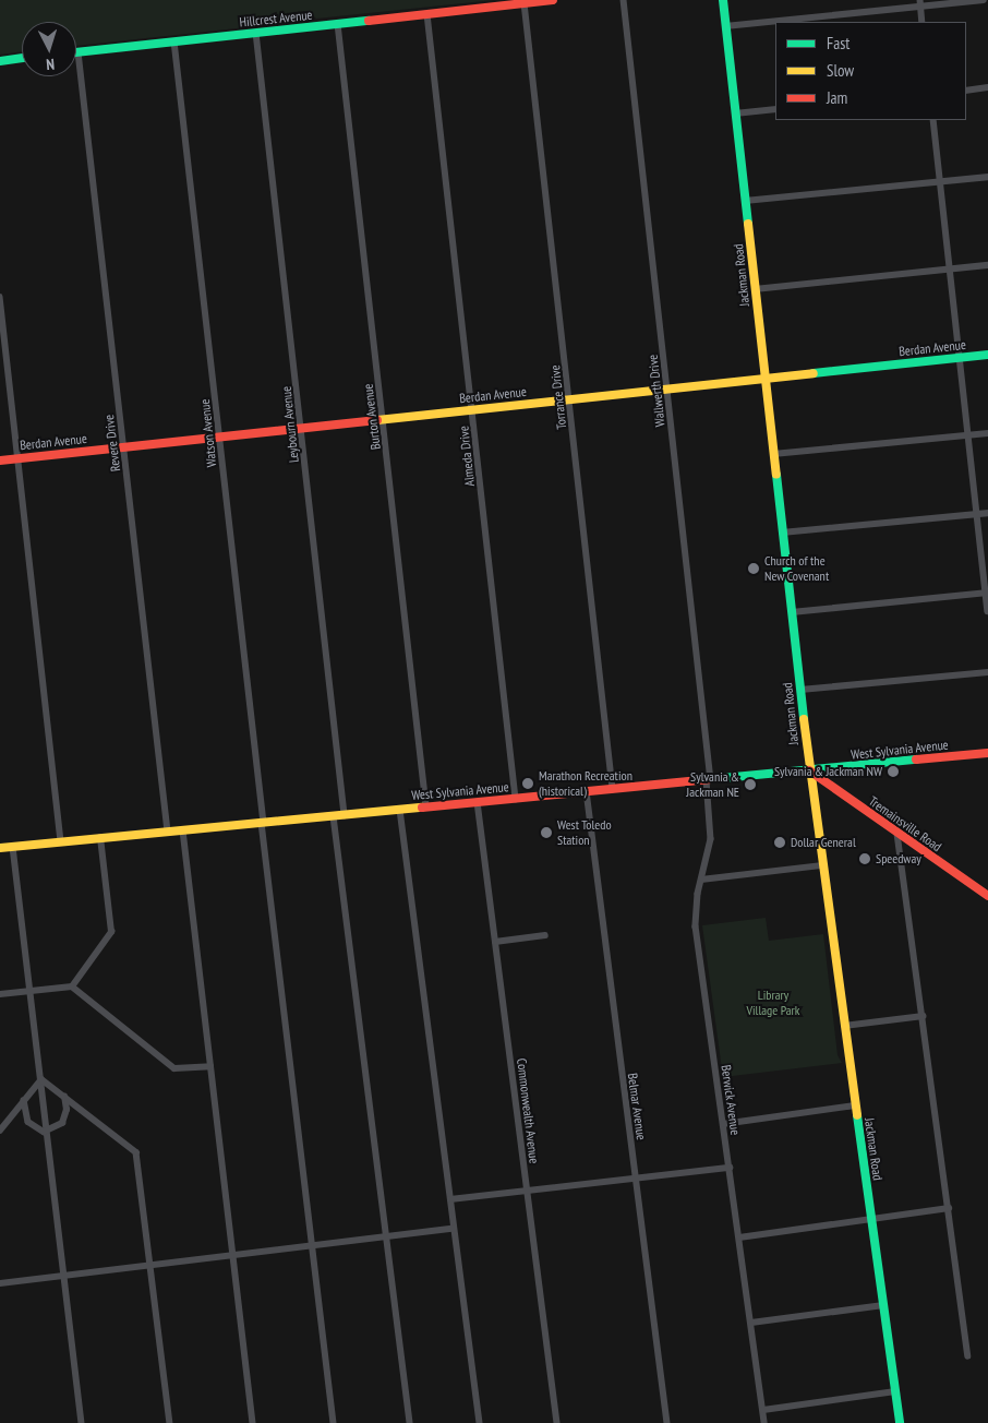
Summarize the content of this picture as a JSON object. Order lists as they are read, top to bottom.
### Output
{
  "streets": {
    "street": [
      "Hillcrest Avenue",
      "Jackman Road",
      "Berdan Avenue",
      "Wallwerth Drive",
      "Torrance Drive",
      "Burton Avenue",
      "Leybourn Avenue",
      "Watson Avenue",
      "Revere Drive",
      "Almeda Drive",
      "West Sylvania Avenue",
      "Tremainsville Road",
      "Berwick Avenue",
      "Belmar Avenue",
      "Commonwealth Avenue"
    ]
  },
  "crossings": [
    ["Hillcrest Avenue", "Torrance Drive"],
    ["Hillcrest Avenue", "Burton Avenue"],
    ["Hillcrest Avenue", "Leybourn Avenue"],
    ["Hillcrest Avenue", "Watson Avenue"],
    ["Hillcrest Avenue", "Revere Drive"],
    ["Hillcrest Avenue", "Almeda Drive"],
    ["Jackman Road", "Berdan Avenue"],
    ["Jackman Road", "West Sylvania Avenue"],
    ["Jackman Road", "Tremainsville Road"],
    ["Berdan Avenue", "Wallwerth Drive"],
    ["Berdan Avenue", "Torrance Drive"],
    ["Berdan Avenue", "Burton Avenue"],
    ["Berdan Avenue", "Leybourn Avenue"],
    ["Berdan Avenue", "Watson Avenue"],
    ["Berdan Avenue", "Revere Drive"],
    ["Berdan Avenue", "Almeda Drive"],
    ["Wallwerth Drive", "West Sylvania Avenue"],
    ["Wallwerth Drive", "Berwick Avenue"],
    ["Torrance Drive", "West Sylvania Avenue"],
    ["Burton Avenue", "West Sylvania Avenue"],
    ["Leybourn Avenue", "West Sylvania Avenue"],
    ["Watson Avenue", "West Sylvania Avenue"],
    ["Revere Drive", "West Sylvania Avenue"],
    ["Almeda Drive", "West Sylvania Avenue"],
    ["West Sylvania Avenue", "Tremainsville Road"],
    ["West Sylvania Avenue", "Berwick Avenue"],
    ["West Sylvania Avenue", "Belmar Avenue"],
    ["West Sylvania Avenue", "Commonwealth Avenue"]
  ],
  "parks": ["Library Village Park"],
  "places": [
    "Church of the New Covenant",
    "Sylvania & Jackman NW",
    "Marathon Recreation (historical)",
    "Sylvania & Jackman NE",
    "West Toledo Station",
    "Dollar General",
    "Speedway"
  ],
  "legend": ["Fast", "Slow", "Jam"],
  "north": "bottom"
}
